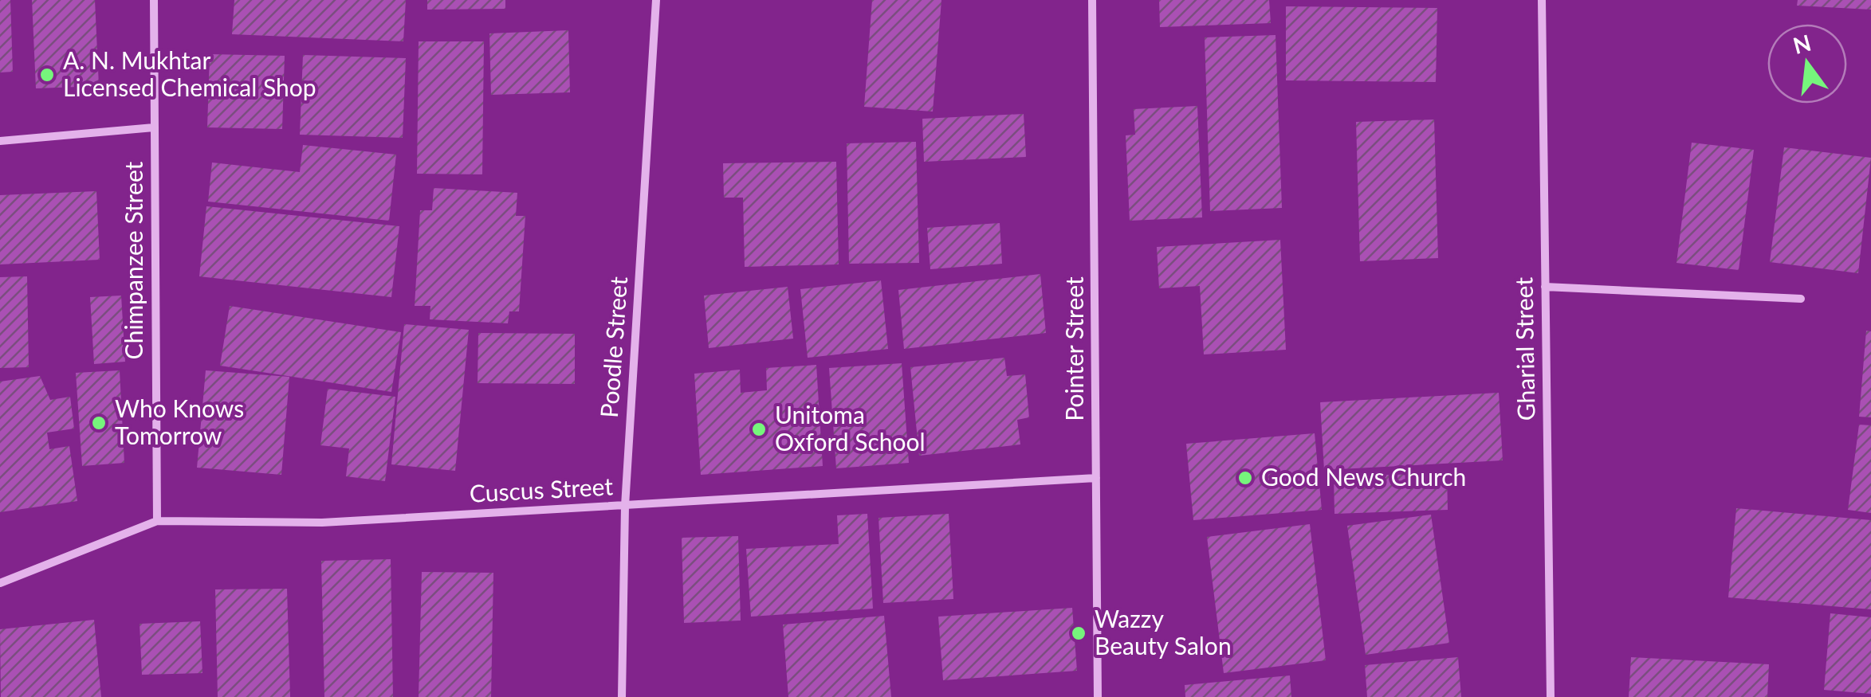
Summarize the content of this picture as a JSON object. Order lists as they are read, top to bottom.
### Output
{
  "streets": {
    "street": [
      "Chimpanzee Street",
      "Poodle Street",
      "Pointer Street",
      "Gharial Street",
      "Cuscus Street"
    ]
  },
  "crossings": [
    ["Chimpanzee Street", "Cuscus Street"],
    ["Poodle Street", "Cuscus Street"],
    ["Pointer Street", "Cuscus Street"]
  ],
  "places": [
    "A. N. Mukhtar Licensed Chemical Shop",
    "Who Knows Tomorrow",
    "Unitoma Oxford School",
    "Good News Church",
    "Wazzy Beauty Salon"
  ],
  "north": "top"
}
